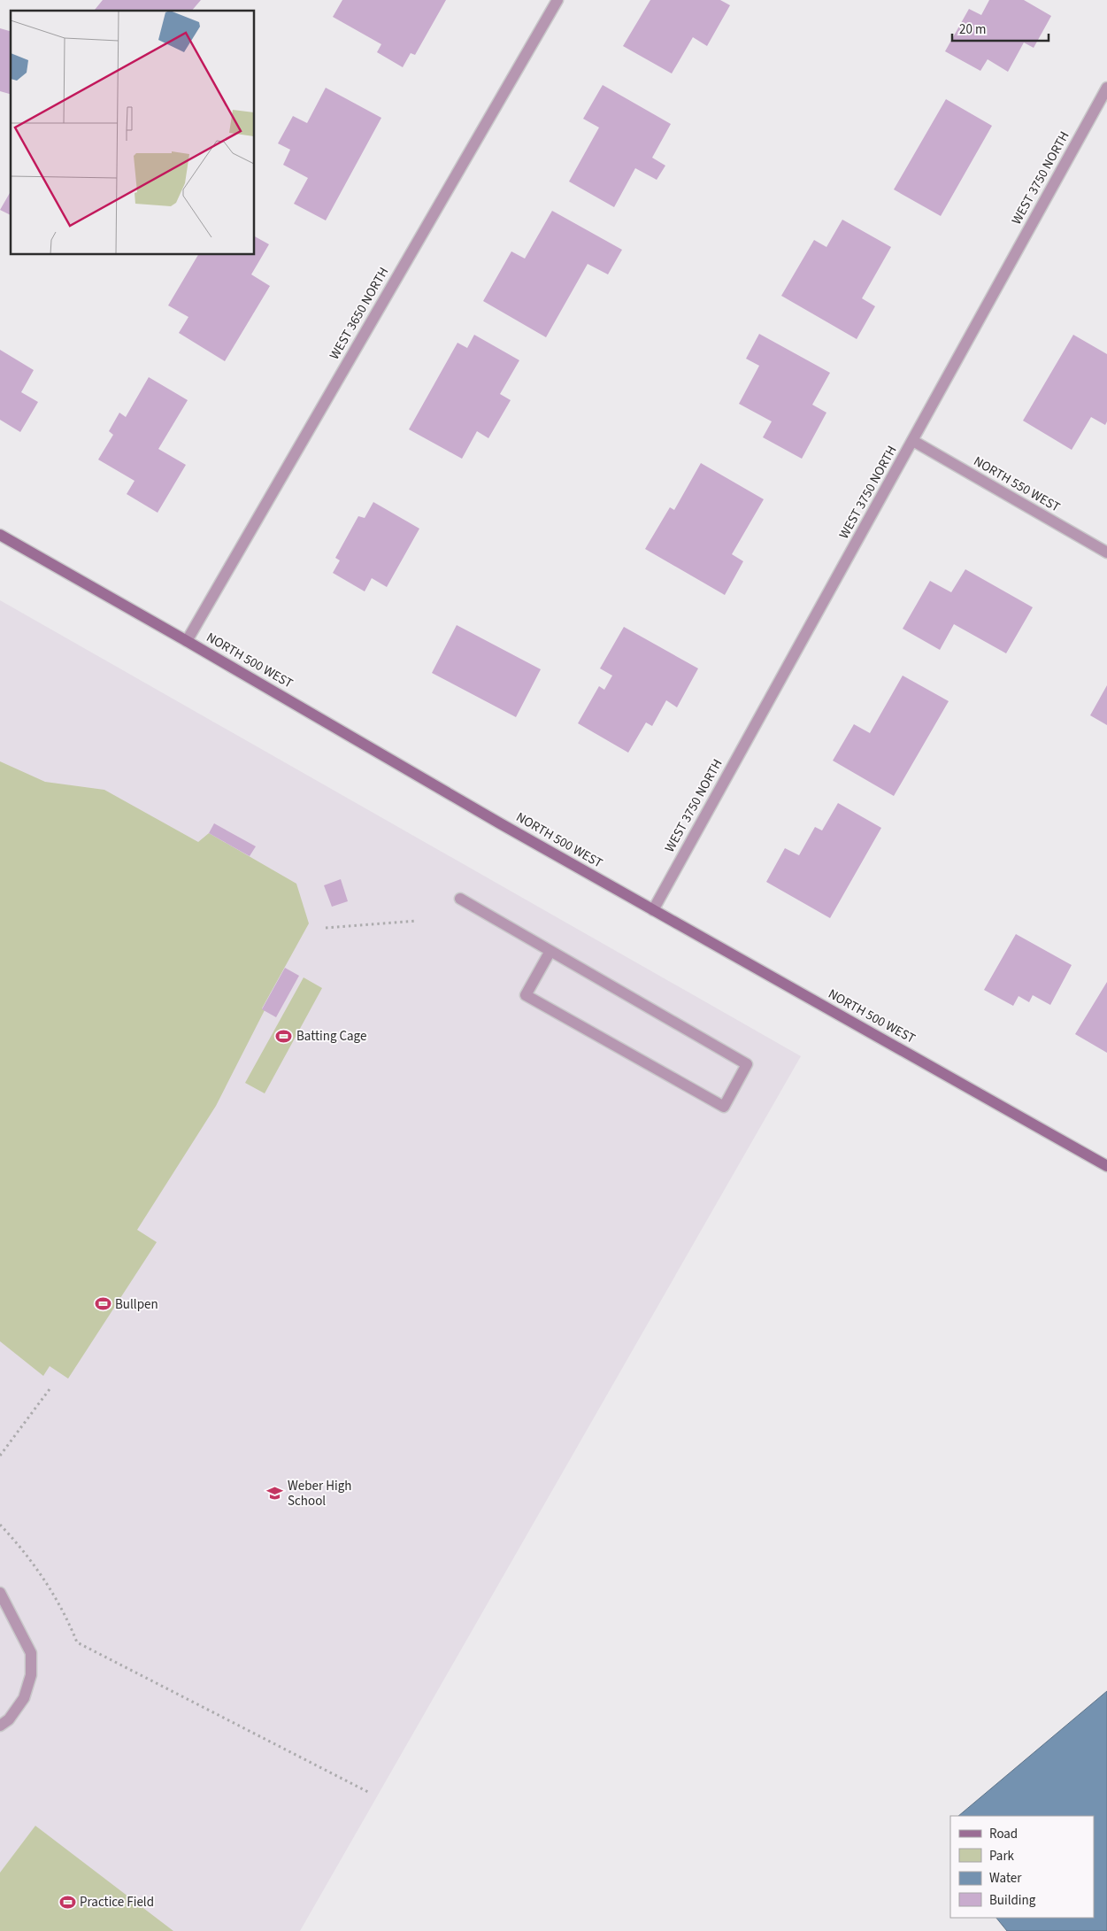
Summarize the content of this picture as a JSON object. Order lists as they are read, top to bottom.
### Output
{
  "streets": {
    "street": [
      "WEST 3750 NORTH",
      "WEST 3650 NORTH",
      "NORTH 550 WEST",
      "NORTH 500 WEST"
    ]
  },
  "crossings": [
    ["WEST 3750 NORTH", "NORTH 550 WEST"],
    ["WEST 3750 NORTH", "NORTH 500 WEST"],
    ["WEST 3650 NORTH", "NORTH 500 WEST"]
  ],
  "places": {
    "sports": ["Batting Cage", "Bullpen", "Practice Field"],
    "school or university": ["Weber High School"]
  },
  "legend": [
    "Road",
    "Park",
    "Water",
    "Building"
  ],
  "scale_bar": "20 m"
}
